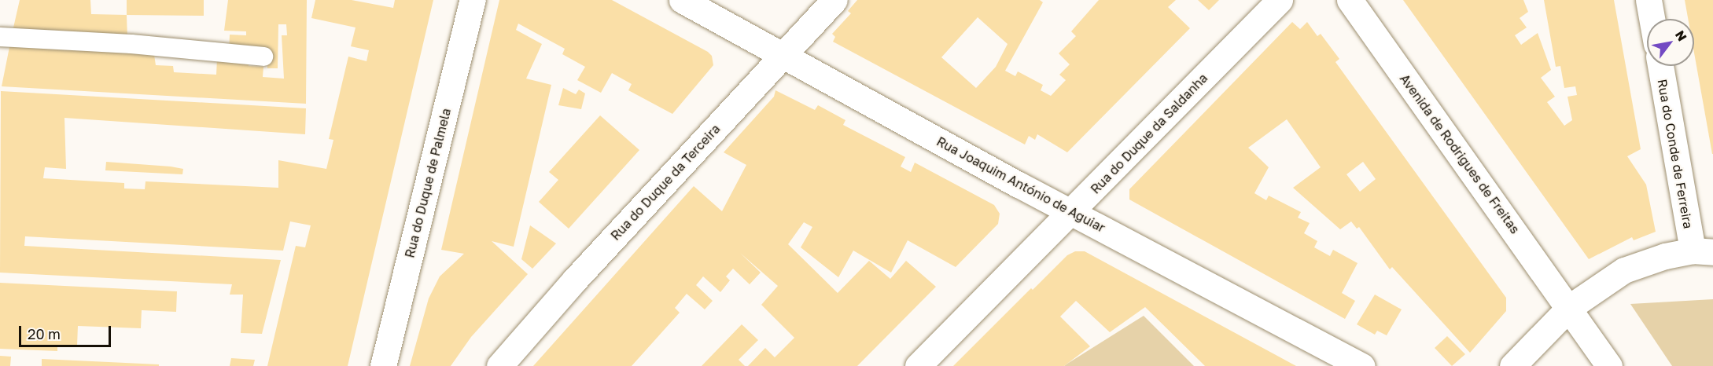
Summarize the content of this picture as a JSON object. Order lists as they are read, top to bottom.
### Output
{
  "streets": {
    "street": [
      "Rua do Duque da Saldanha",
      "Avenida de Rodrigues de Freitas",
      "Rua do Conde de Ferreira",
      "Rua do Duque da Terceira",
      "Rua do Duque de Palmela",
      "Rua Joaquim António de Aguiar"
    ]
  },
  "crossings": [
    ["Rua do Duque da Saldanha", "Rua Joaquim António de Aguiar"],
    ["Rua do Duque da Terceira", "Rua Joaquim António de Aguiar"]
  ],
  "scale_bar": "20 m",
  "north": "top right"
}
